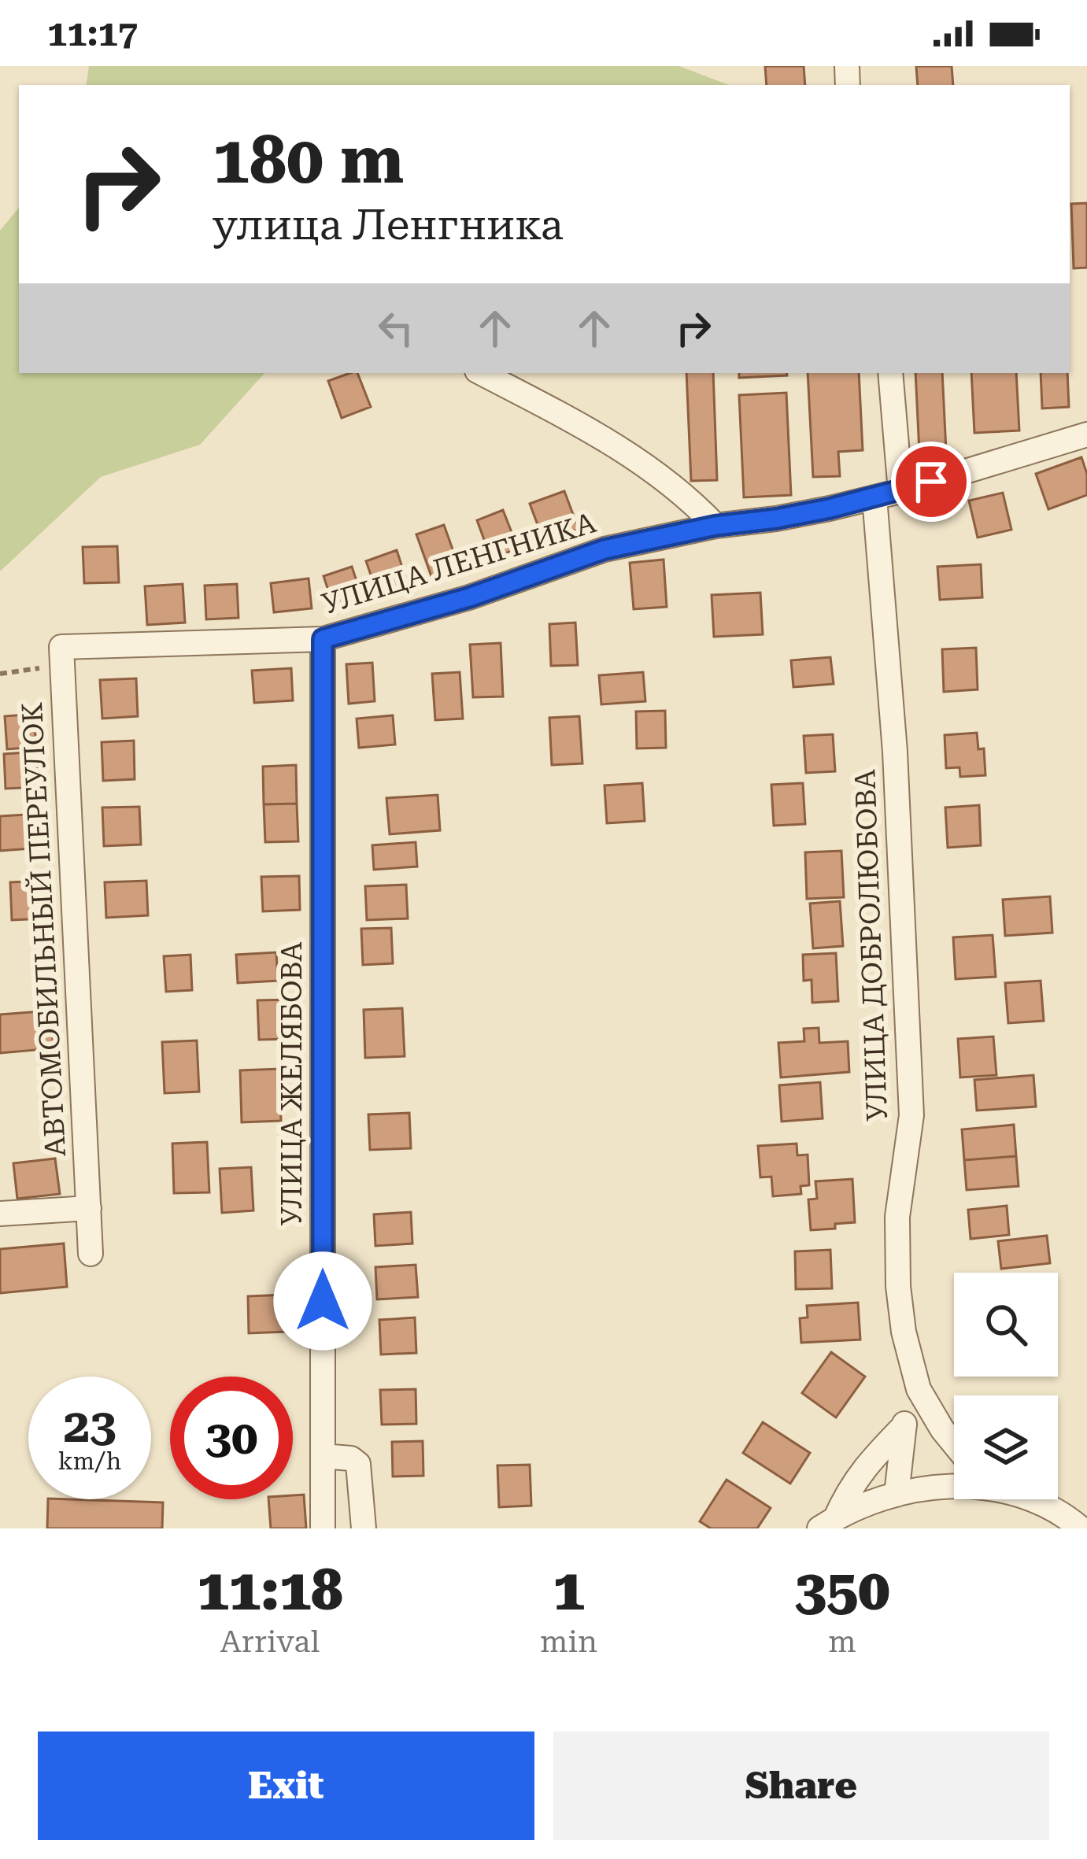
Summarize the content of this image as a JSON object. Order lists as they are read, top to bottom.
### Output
{
  "streets": {
    "street": [
      "УЛИЦА ЛЕНГНИКА",
      "АВТОМОБИЛЬНЫЙ ПЕРЕУЛОК",
      "УЛИЦА ДОБРОЛЮБОВА",
      "УЛИЦА ЖЕЛЯБОВА"
    ]
  },
  "crossings": [
    ["УЛИЦА ЛЕНГНИКА", "АВТОМОБИЛЬНЫЙ ПЕРЕУЛОК"],
    ["УЛИЦА ЛЕНГНИКА", "УЛИЦА ДОБРОЛЮБОВА"],
    ["УЛИЦА ЛЕНГНИКА", "УЛИЦА ЖЕЛЯБОВА"]
  ],
  "page": {
    "status": "11:17",
    "turn": ["180 m", "улица Ленгника"],
    "speed": "23 km/h",
    "limit": "30",
    "eta": [
      "11:18",
      "Arrival",
      "1",
      "min",
      "350",
      "m"
    ],
    "buttons": ["Exit", "Share"]
  }
}
